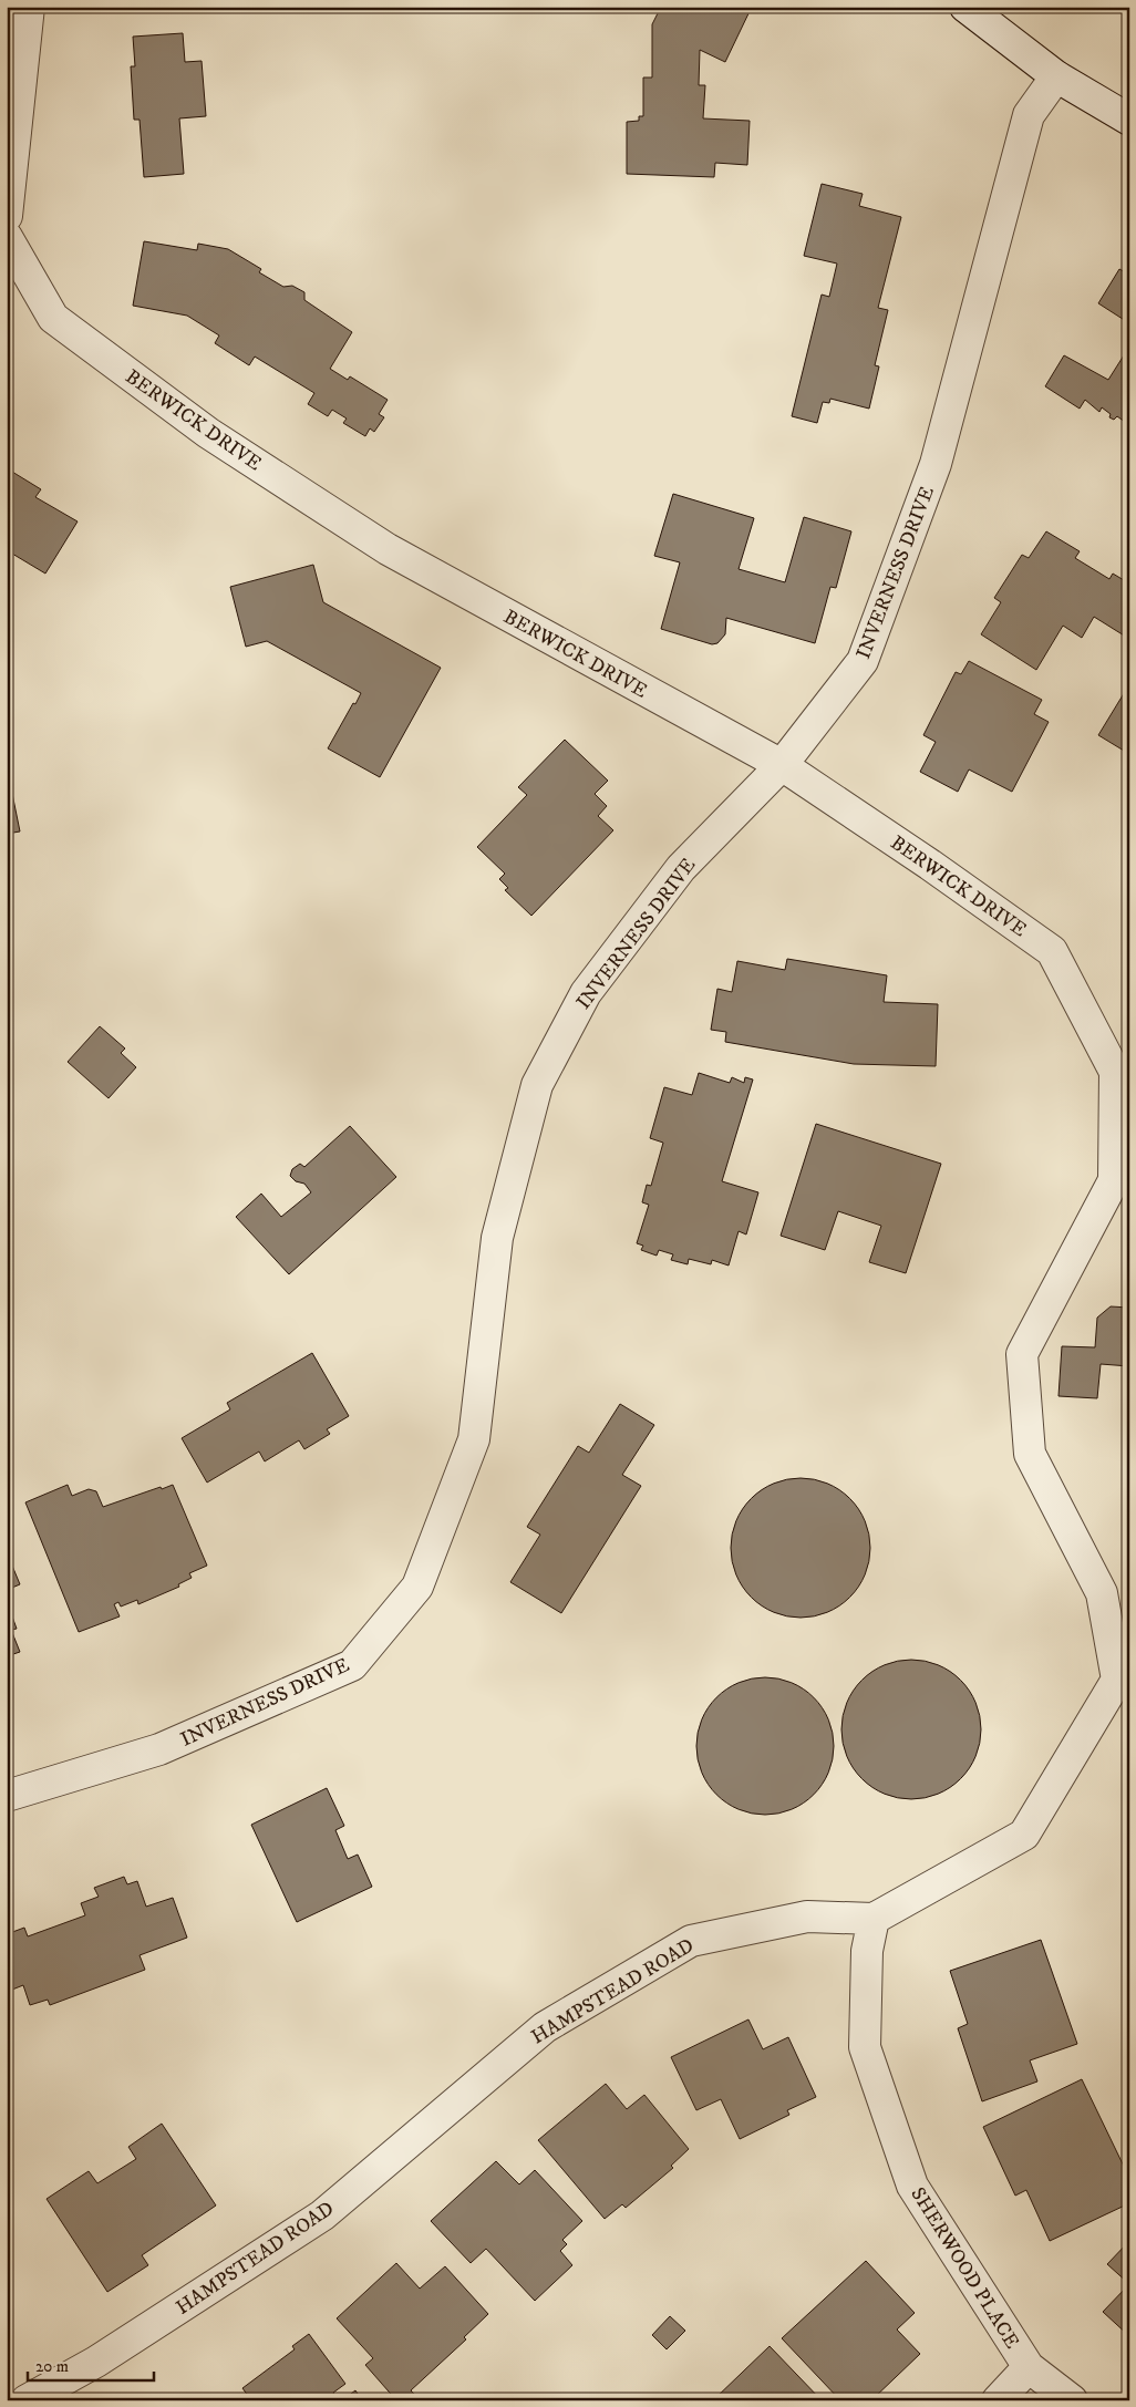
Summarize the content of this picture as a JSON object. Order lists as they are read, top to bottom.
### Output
{
  "streets": {
    "street": [
      "BERWICK DRIVE",
      "INVERNESS DRIVE",
      "HAMPSTEAD ROAD",
      "SHERWOOD PLACE"
    ]
  },
  "crossings": [
    ["BERWICK DRIVE", "INVERNESS DRIVE"],
    ["HAMPSTEAD ROAD", "SHERWOOD PLACE"]
  ],
  "scale_bar": "20 m"
}
